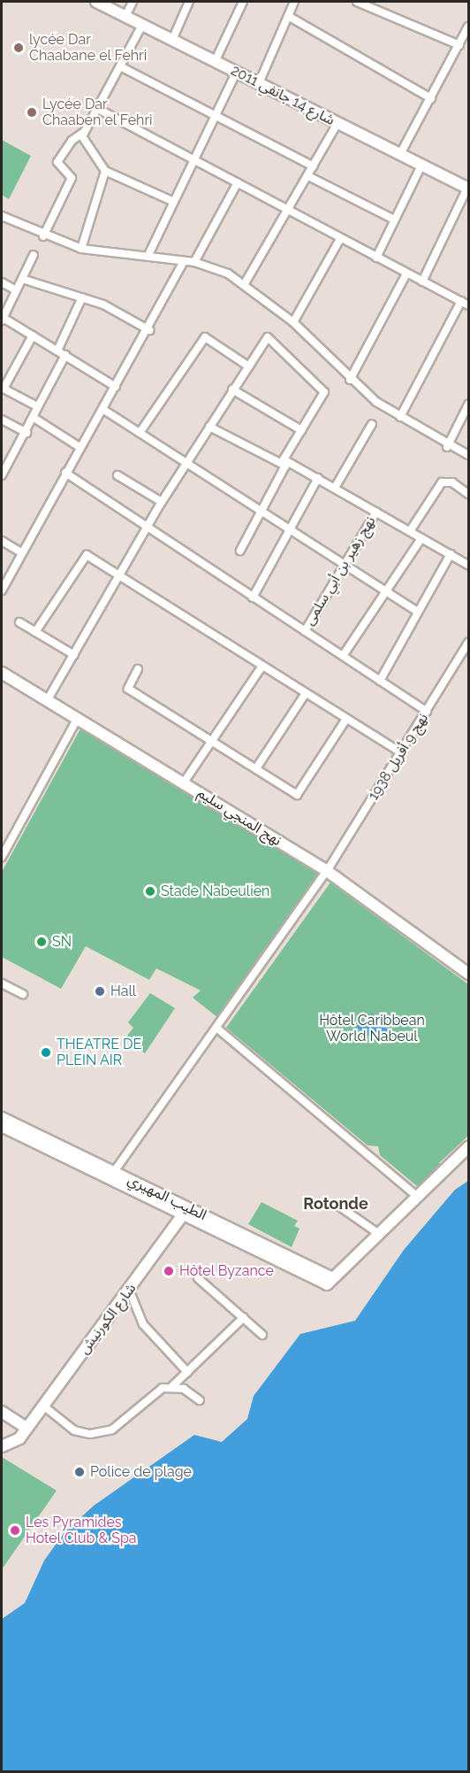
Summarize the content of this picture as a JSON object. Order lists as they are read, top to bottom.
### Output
{
  "streets": {
    "street": [
      "شارع 14 جانفي 2011",
      "نهج زهير بن أبي سلمى",
      "نهج 9 أفريل 1938",
      "نهج المنجي سليم",
      "شارع الكورنيش"
    ]
  },
  "crossings": [
    ["نهج 9 أفريل 1938", "نهج المنجي سليم"]
  ],
  "districts": ["Rotonde"],
  "parks": ["Hôtel Caribbean World Nabeul"],
  "places": [
    "lycée Dar Chaabane el Fehri",
    "Lycée Dar Chaaben el Fehri",
    "Stade Nabeulien",
    "SN",
    "Hall",
    "THEATRE DE PLEIN AIR",
    "Hôtel Byzance",
    "Police de plage",
    "Les Pyramides Hotel Club & Spa"
  ]
}
